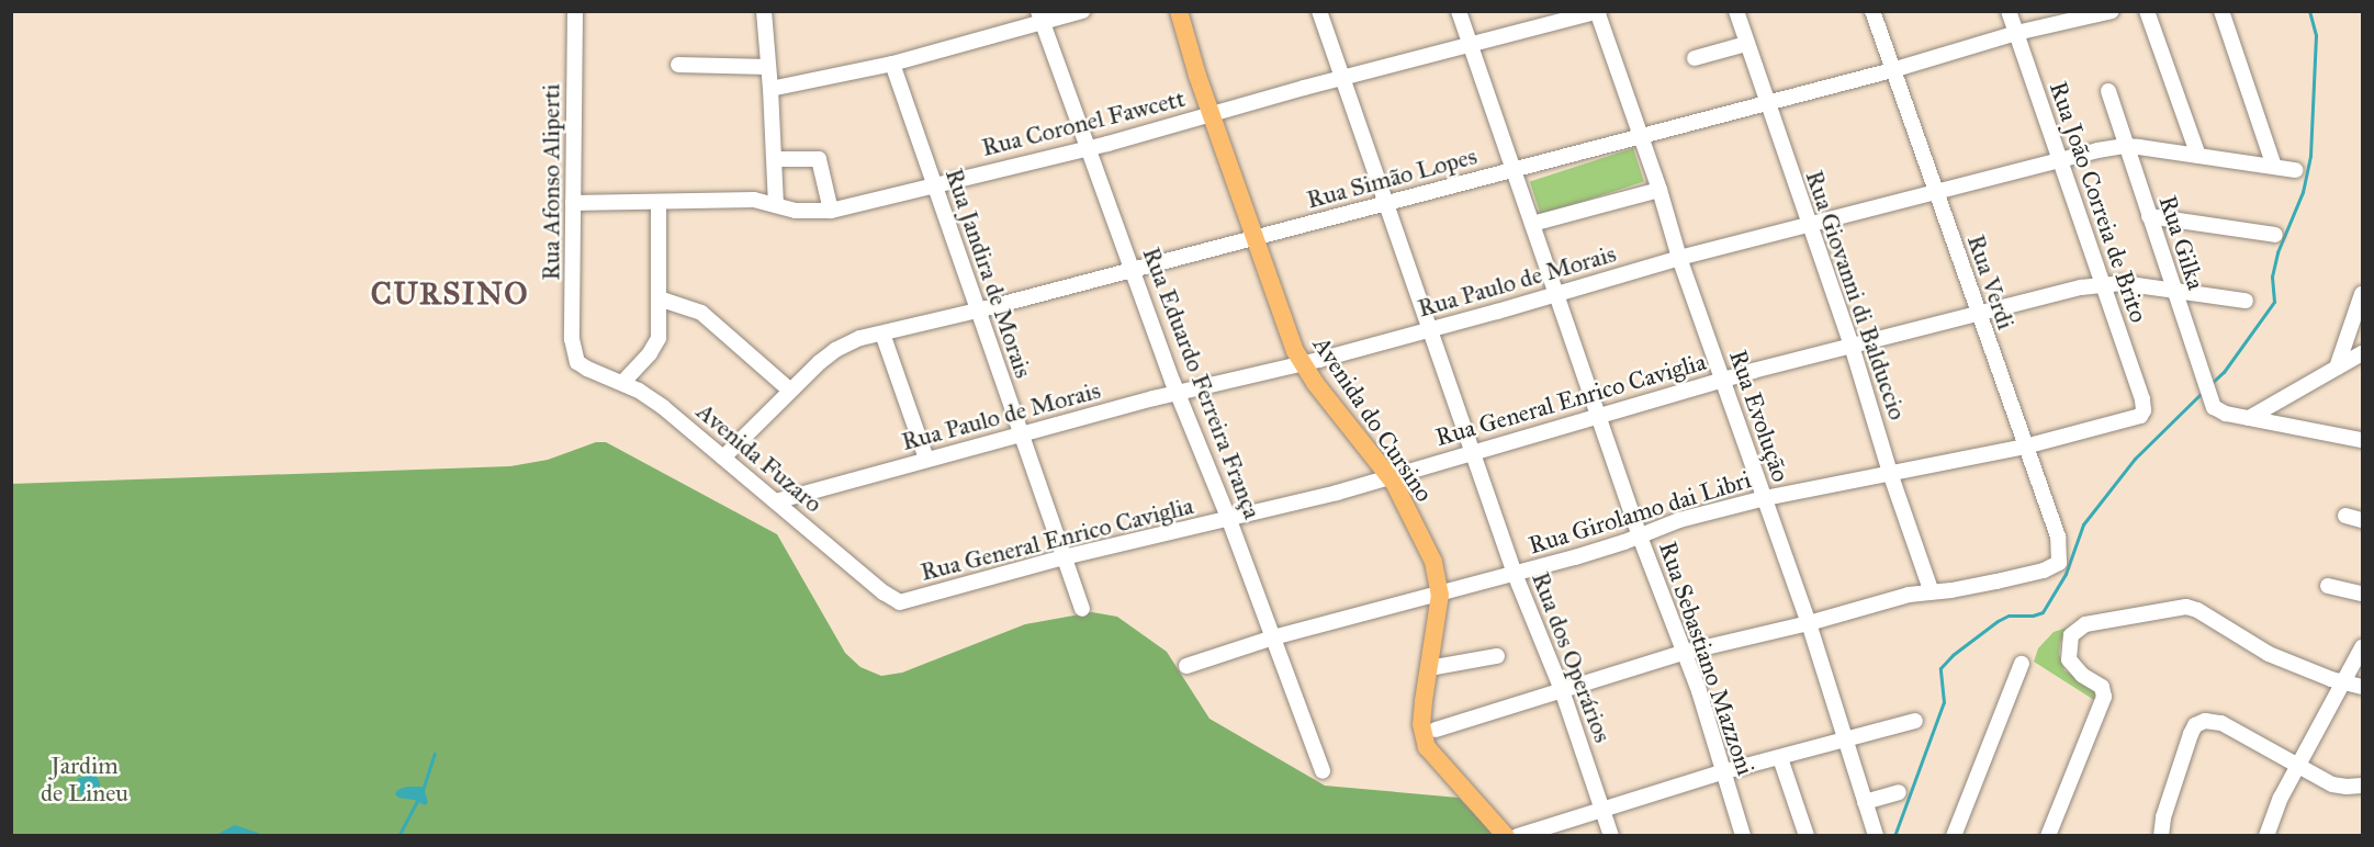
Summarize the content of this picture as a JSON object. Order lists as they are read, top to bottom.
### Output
{
  "streets": {
    "main road": ["Avenida do Cursino"],
    "street": [
      "Rua Coronel Fawcett",
      "Rua Simão Lopes",
      "Rua Afonso Aliperti",
      "Rua João Correia de Brito",
      "Rua Gilka",
      "Rua Jandira de Morais",
      "Rua Paulo de Morais",
      "Rua Verdi",
      "Rua Giovanni di Balduccio",
      "Rua Eduardo Ferreira França",
      "Rua General Enrico Caviglia",
      "Rua Evolução",
      "Avenida Fuzaro",
      "Rua Girolamo dai Libri",
      "Rua dos Operários",
      "Rua Sebastiano Mazzoni"
    ]
  },
  "crossings": [
    ["Rua Coronel Fawcett", "Rua Afonso Aliperti"],
    ["Rua Coronel Fawcett", "Rua Jandira de Morais"],
    ["Rua Coronel Fawcett", "Rua Eduardo Ferreira França"],
    ["Rua Coronel Fawcett", "Rua Evolução"],
    ["Rua Coronel Fawcett", "Avenida do Cursino"],
    ["Rua Coronel Fawcett", "Rua dos Operários"],
    ["Rua Coronel Fawcett", "Rua Sebastiano Mazzoni"],
    ["Rua Simão Lopes", "Rua João Correia de Brito"],
    ["Rua Simão Lopes", "Rua Jandira de Morais"],
    ["Rua Simão Lopes", "Rua Verdi"],
    ["Rua Simão Lopes", "Rua Giovanni di Balduccio"],
    ["Rua Simão Lopes", "Rua Eduardo Ferreira França"],
    ["Rua Simão Lopes", "Rua Evolução"],
    ["Rua Simão Lopes", "Avenida do Cursino"],
    ["Rua Simão Lopes", "Avenida Fuzaro"],
    ["Rua Simão Lopes", "Rua dos Operários"],
    ["Rua Simão Lopes", "Rua Sebastiano Mazzoni"],
    ["Rua Afonso Aliperti", "Avenida Fuzaro"],
    ["Rua João Correia de Brito", "Rua Paulo de Morais"],
    ["Rua João Correia de Brito", "Rua General Enrico Caviglia"],
    ["Rua João Correia de Brito", "Rua Girolamo dai Libri"],
    ["Rua Gilka", "Rua Paulo de Morais"],
    ["Rua Gilka", "Rua General Enrico Caviglia"],
    ["Rua Jandira de Morais", "Rua Paulo de Morais"],
    ["Rua Jandira de Morais", "Rua General Enrico Caviglia"],
    ["Rua Paulo de Morais", "Rua Verdi"],
    ["Rua Paulo de Morais", "Rua Giovanni di Balduccio"],
    ["Rua Paulo de Morais", "Rua Eduardo Ferreira França"],
    ["Rua Paulo de Morais", "Rua Evolução"],
    ["Rua Paulo de Morais", "Avenida do Cursino"],
    ["Rua Paulo de Morais", "Avenida Fuzaro"],
    ["Rua Paulo de Morais", "Rua dos Operários"],
    ["Rua Paulo de Morais", "Rua Sebastiano Mazzoni"],
    ["Rua Verdi", "Rua Giovanni di Balduccio"],
    ["Rua Verdi", "Rua General Enrico Caviglia"],
    ["Rua Verdi", "Rua Girolamo dai Libri"],
    ["Rua Giovanni di Balduccio", "Rua General Enrico Caviglia"],
    ["Rua Giovanni di Balduccio", "Rua Girolamo dai Libri"],
    ["Rua Eduardo Ferreira França", "Rua General Enrico Caviglia"],
    ["Rua Eduardo Ferreira França", "Rua Girolamo dai Libri"],
    ["Rua General Enrico Caviglia", "Rua Evolução"],
    ["Rua General Enrico Caviglia", "Avenida do Cursino"],
    ["Rua General Enrico Caviglia", "Avenida Fuzaro"],
    ["Rua General Enrico Caviglia", "Rua dos Operários"],
    ["Rua General Enrico Caviglia", "Rua Sebastiano Mazzoni"],
    ["Rua Evolução", "Rua Girolamo dai Libri"],
    ["Avenida do Cursino", "Rua Girolamo dai Libri"],
    ["Rua Girolamo dai Libri", "Rua dos Operários"],
    ["Rua Girolamo dai Libri", "Rua Sebastiano Mazzoni"]
  ],
  "districts": ["CURSINO"],
  "parks": ["Jardim de Lineu"]
}
